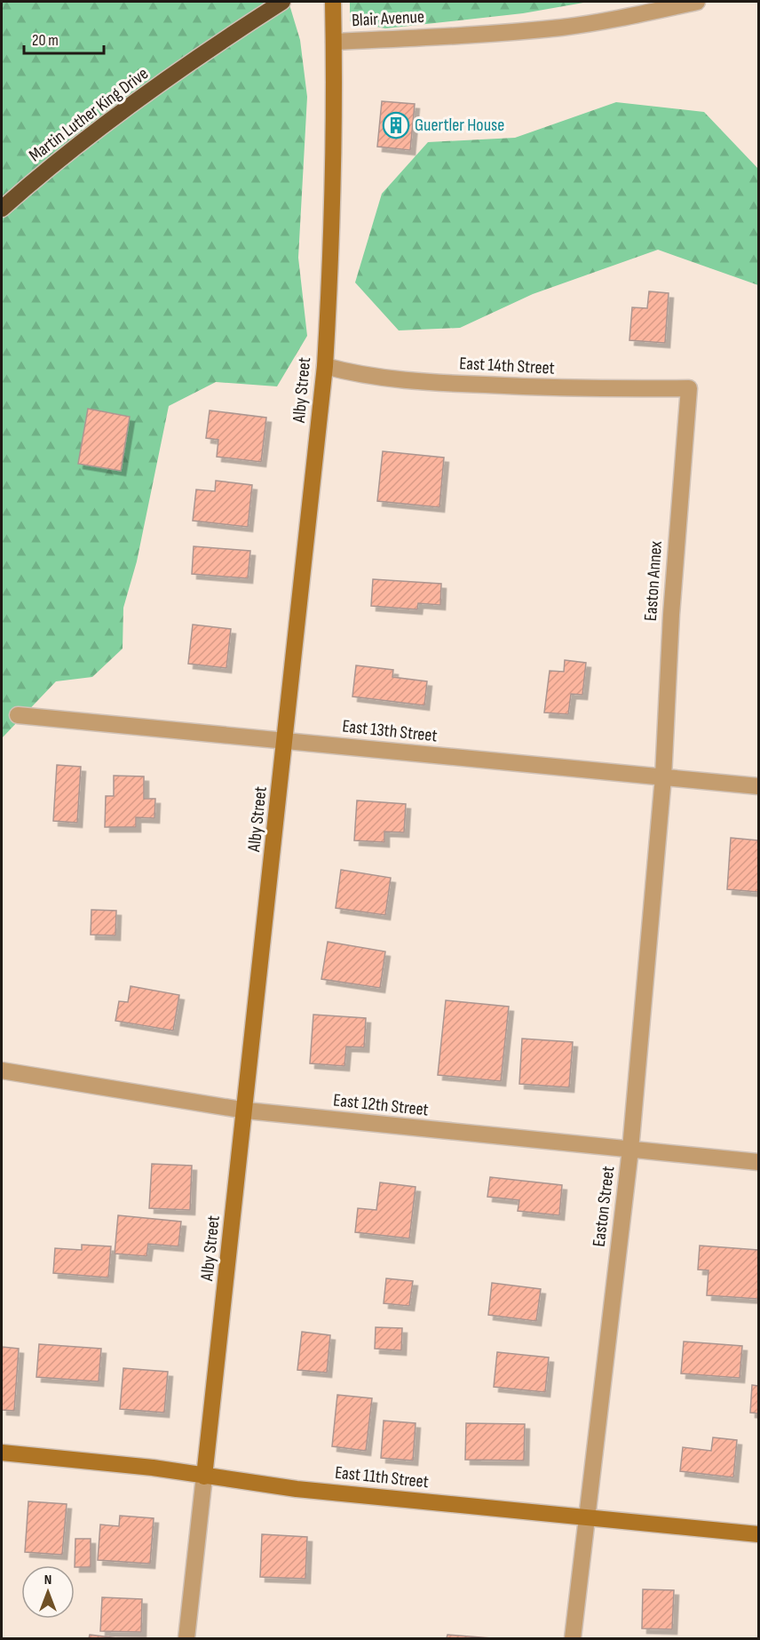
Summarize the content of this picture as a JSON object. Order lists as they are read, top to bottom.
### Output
{
  "streets": {
    "highway": ["Martin Luther King Drive"],
    "street": [
      "Blair Avenue",
      "East 14th Street",
      "Alby Street",
      "Easton Annex",
      "East 13th Street",
      "East 12th Street",
      "Easton Street",
      "East 11th Street"
    ]
  },
  "crossings": [
    ["Blair Avenue", "Alby Street"],
    ["East 14th Street", "Alby Street"],
    ["East 14th Street", "Easton Annex"],
    ["Alby Street", "East 13th Street"],
    ["Alby Street", "East 12th Street"],
    ["Alby Street", "East 11th Street"],
    ["Easton Annex", "East 13th Street"],
    ["Easton Annex", "Easton Street"],
    ["East 13th Street", "Easton Street"],
    ["East 12th Street", "Easton Street"],
    ["Easton Street", "East 11th Street"]
  ],
  "places": {
    "building": ["Guertler House"]
  },
  "scale_bar": "20 m",
  "north": "top"
}
